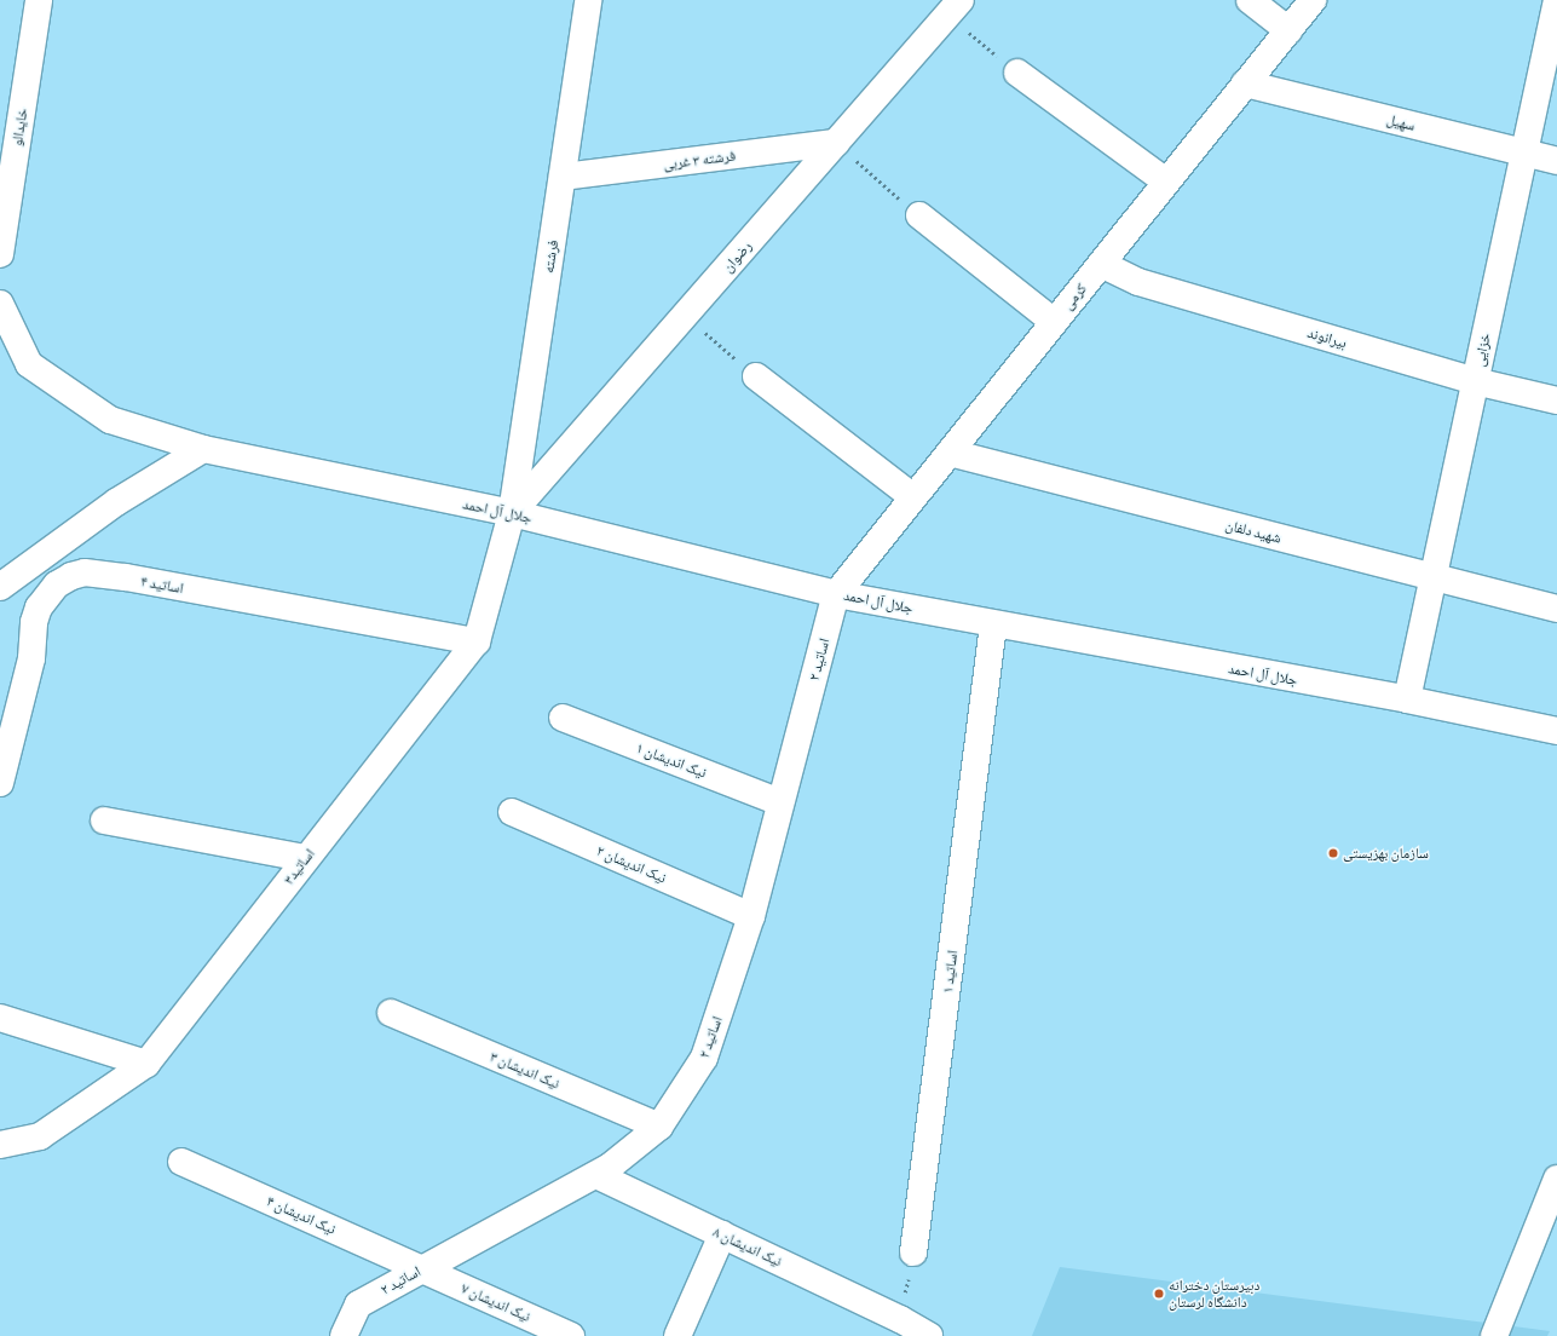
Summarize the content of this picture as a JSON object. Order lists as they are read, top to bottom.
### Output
{
  "streets": {
    "street": [
      "سهیل",
      "خایدالو",
      "فرشته ۳ غربی",
      "فرشته",
      "رضوان",
      "کرمی",
      "بیرانوند",
      "خزایی",
      "جلال آل احمد",
      "شهید دلفان",
      "اساتید ۴",
      "اساتید ۲",
      "نیک اندیشان ۱",
      "نیک اندیشان ۲",
      "اساتید۳",
      "اساتید ۱",
      "نیک اندیشان ۳",
      "نیک اندیشان ۴",
      "نیک اندیشان ۸",
      "نیک اندیشان ۷"
    ]
  },
  "crossings": [
    ["سهیل", "کرمی"],
    ["سهیل", "خزایی"],
    ["فرشته ۳ غربی", "فرشته"],
    ["فرشته ۳ غربی", "رضوان"],
    ["فرشته", "رضوان"],
    ["فرشته", "جلال آل احمد"],
    ["فرشته", "اساتید۳"],
    ["رضوان", "جلال آل احمد"],
    ["رضوان", "اساتید۳"],
    ["کرمی", "بیرانوند"],
    ["کرمی", "جلال آل احمد"],
    ["کرمی", "شهید دلفان"],
    ["کرمی", "اساتید ۲"],
    ["بیرانوند", "خزایی"],
    ["خزایی", "جلال آل احمد"],
    ["خزایی", "شهید دلفان"],
    ["جلال آل احمد", "اساتید ۲"],
    ["جلال آل احمد", "اساتید۳"],
    ["جلال آل احمد", "اساتید ۱"],
    ["اساتید ۴", "اساتید۳"],
    ["اساتید ۲", "نیک اندیشان ۱"],
    ["اساتید ۲", "نیک اندیشان ۲"],
    ["اساتید ۲", "نیک اندیشان ۳"],
    ["اساتید ۲", "نیک اندیشان ۴"],
    ["اساتید ۲", "نیک اندیشان ۸"],
    ["اساتید ۲", "نیک اندیشان ۷"],
    ["نیک اندیشان ۴", "نیک اندیشان ۷"]
  ],
  "places": ["سازمان بهزیستی", "دبیرستان دخترانه دانشگاه لرستان"]
}
